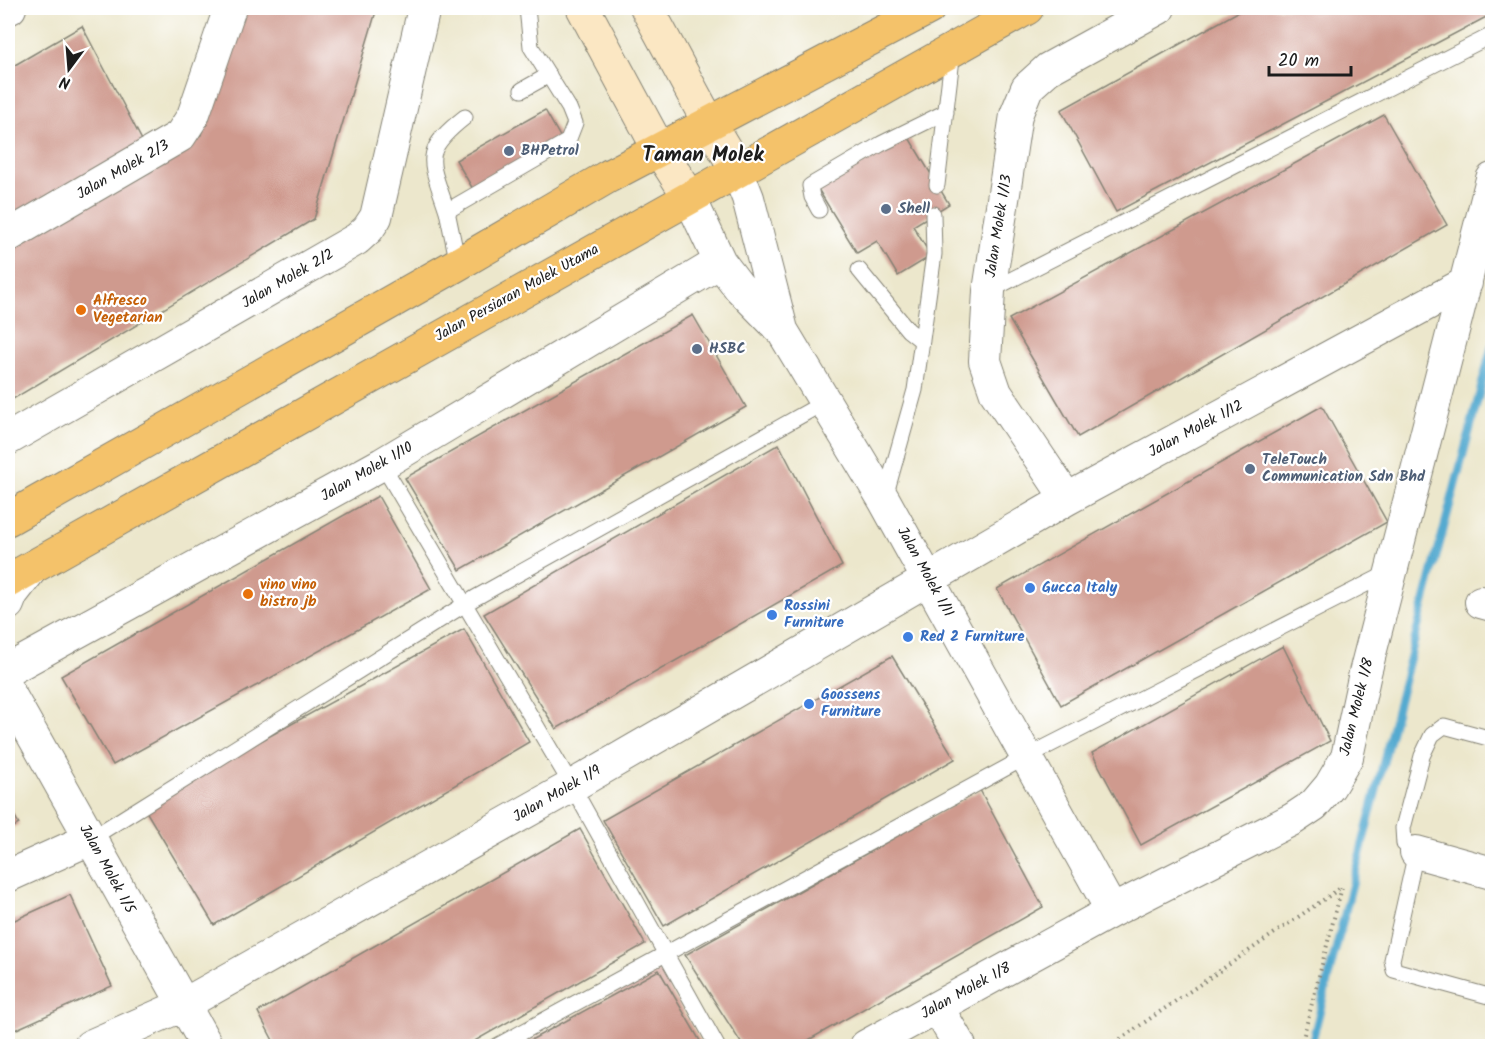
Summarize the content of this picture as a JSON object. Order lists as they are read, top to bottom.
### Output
{
  "streets": {
    "main road": ["Jalan Persiaran Molek Utama"],
    "street": [
      "Jalan Molek 2/3",
      "Jalan Molek 1/13",
      "Jalan Molek 2/2",
      "Jalan Molek 1/12",
      "Jalan Molek 1/10",
      "Jalan Molek 1/11",
      "Jalan Molek 1/8",
      "Jalan Molek 1/9",
      "Jalan Molek 1/5"
    ]
  },
  "crossings": [
    ["Jalan Molek 1/13", "Jalan Molek 1/12"],
    ["Jalan Persiaran Molek Utama", "Jalan Molek 1/11"],
    ["Jalan Molek 1/12", "Jalan Molek 1/11"],
    ["Jalan Molek 1/12", "Jalan Molek 1/8"],
    ["Jalan Molek 1/12", "Jalan Molek 1/9"],
    ["Jalan Molek 1/10", "Jalan Molek 1/11"],
    ["Jalan Molek 1/11", "Jalan Molek 1/8"],
    ["Jalan Molek 1/11", "Jalan Molek 1/9"],
    ["Jalan Molek 1/9", "Jalan Molek 1/5"]
  ],
  "districts": ["Taman Molek"],
  "places": [
    "BHPetrol",
    "Shell",
    "Alfresco Vegetarian",
    "HSBC",
    "TeleTouch Communication Sdn Bhd",
    "Gucca Italy",
    "vino vino bistro jb",
    "Rossini Furniture",
    "Red 2 Furniture",
    "Goossens Furniture"
  ],
  "scale_bar": "20 m",
  "north": "bottom"
}
